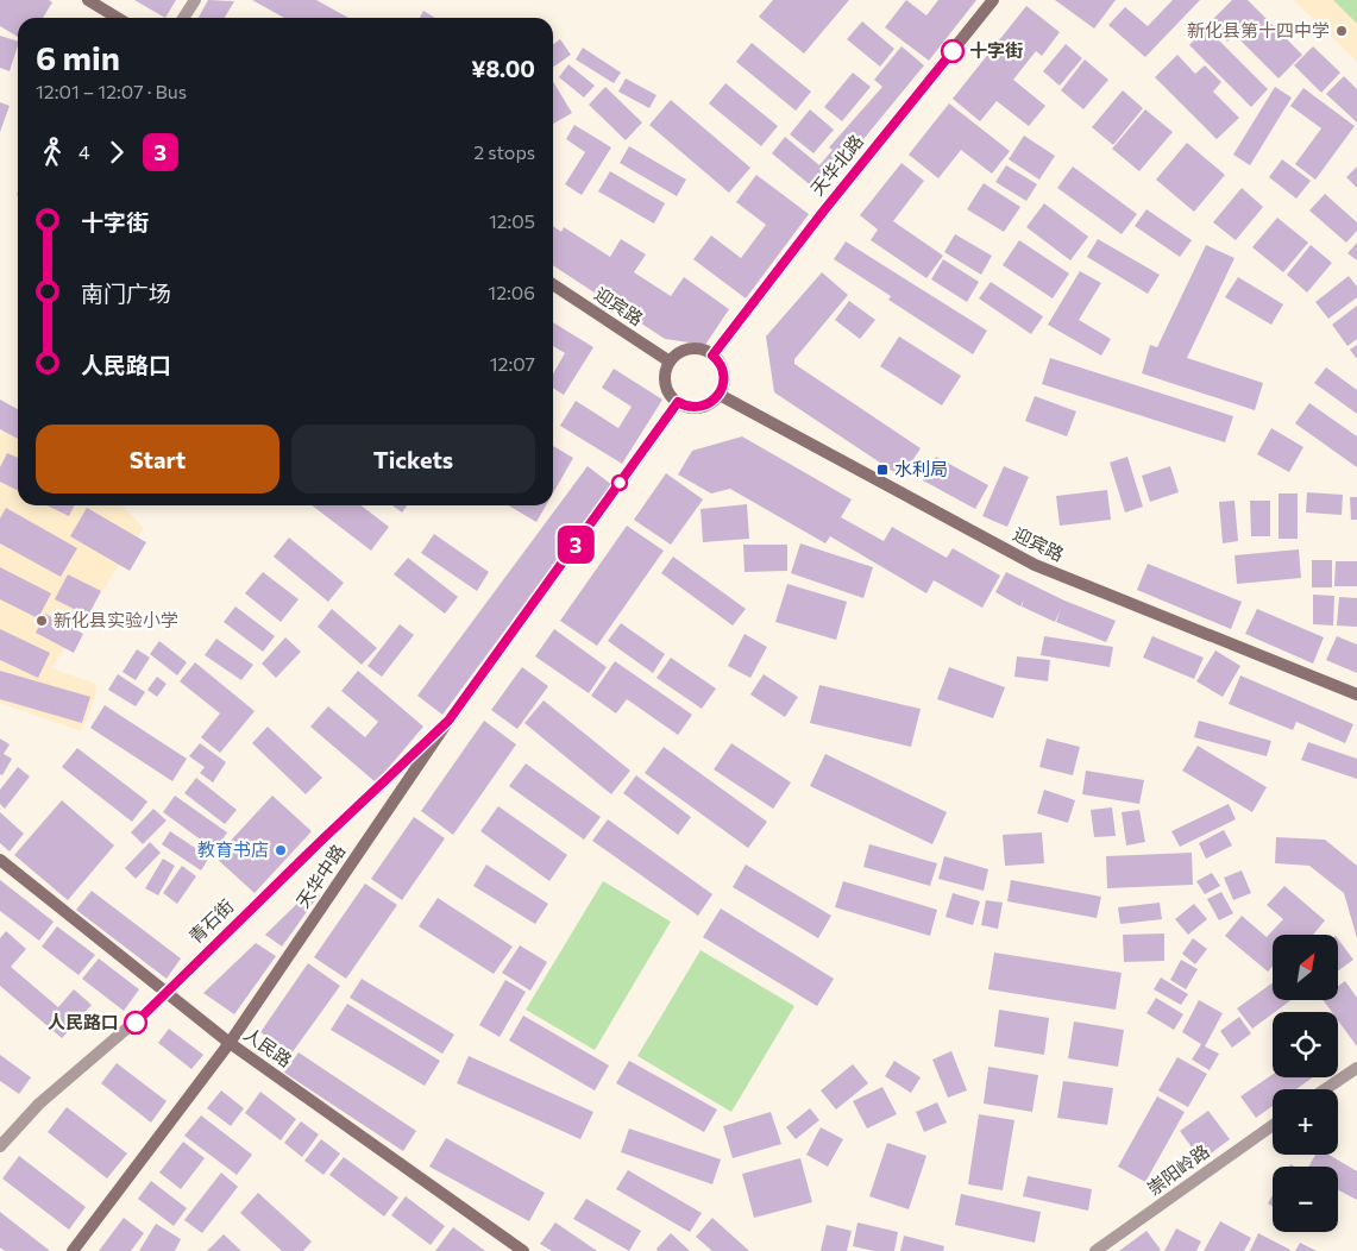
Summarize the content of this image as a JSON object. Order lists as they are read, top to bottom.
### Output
{
  "streets": {
    "street": [
      "天华北路",
      "迎宾路",
      "天华中路",
      "青石街",
      "人民路",
      "崇阳岭路"
    ]
  },
  "crossings": [
    ["天华北路", "迎宾路"],
    ["天华北路", "天华中路"],
    ["迎宾路", "天华中路"],
    ["天华中路", "青石街"],
    ["天华中路", "人民路"]
  ],
  "places": {
    "other": [
      "新化县第十四中学",
      "十字街",
      "新化县实验小学",
      "教育书店",
      "人民路口"
    ],
    "transit": ["水利局"]
  },
  "lines": ["bus line 3"],
  "north": "top right",
  "page": {
    "on_map": "3",
    "heading": ["6 min", "12:01 – 12:07 · Bus", "¥8.00"],
    "legs": ["4", "3", "2 stops"],
    "list": [
      {
        "name": "十字街",
        "value": "12:05"
      },
      {
        "name": "南门广场",
        "value": "12:06"
      },
      {
        "name": "人民路口",
        "value": "12:07"
      }
    ],
    "buttons": ["Start", "Tickets"],
    "map_buttons": ["+", "−"]
  }
}
